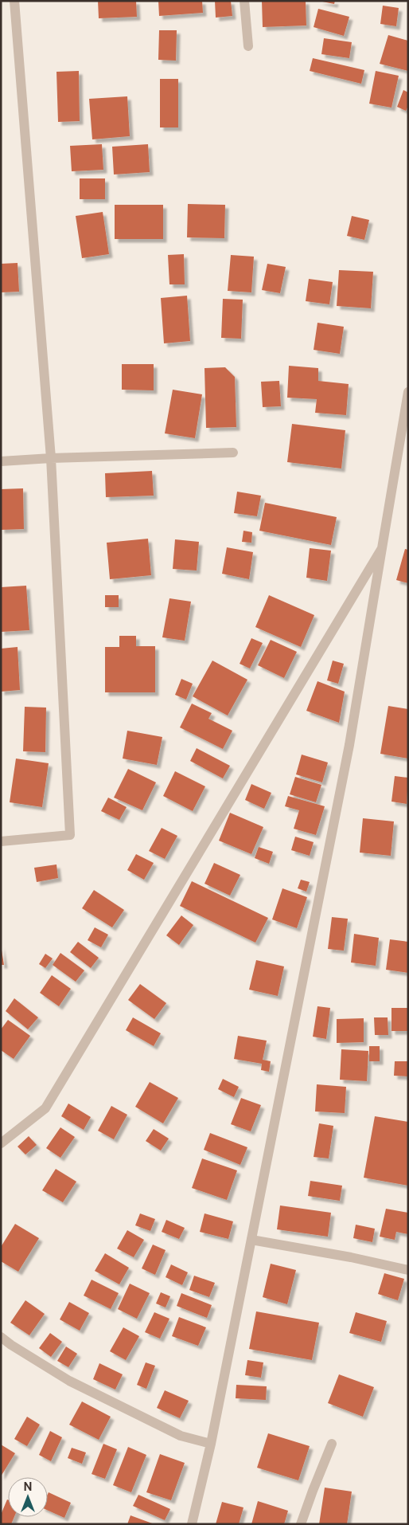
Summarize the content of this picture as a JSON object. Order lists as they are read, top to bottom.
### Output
{
  "north": "top"
}
